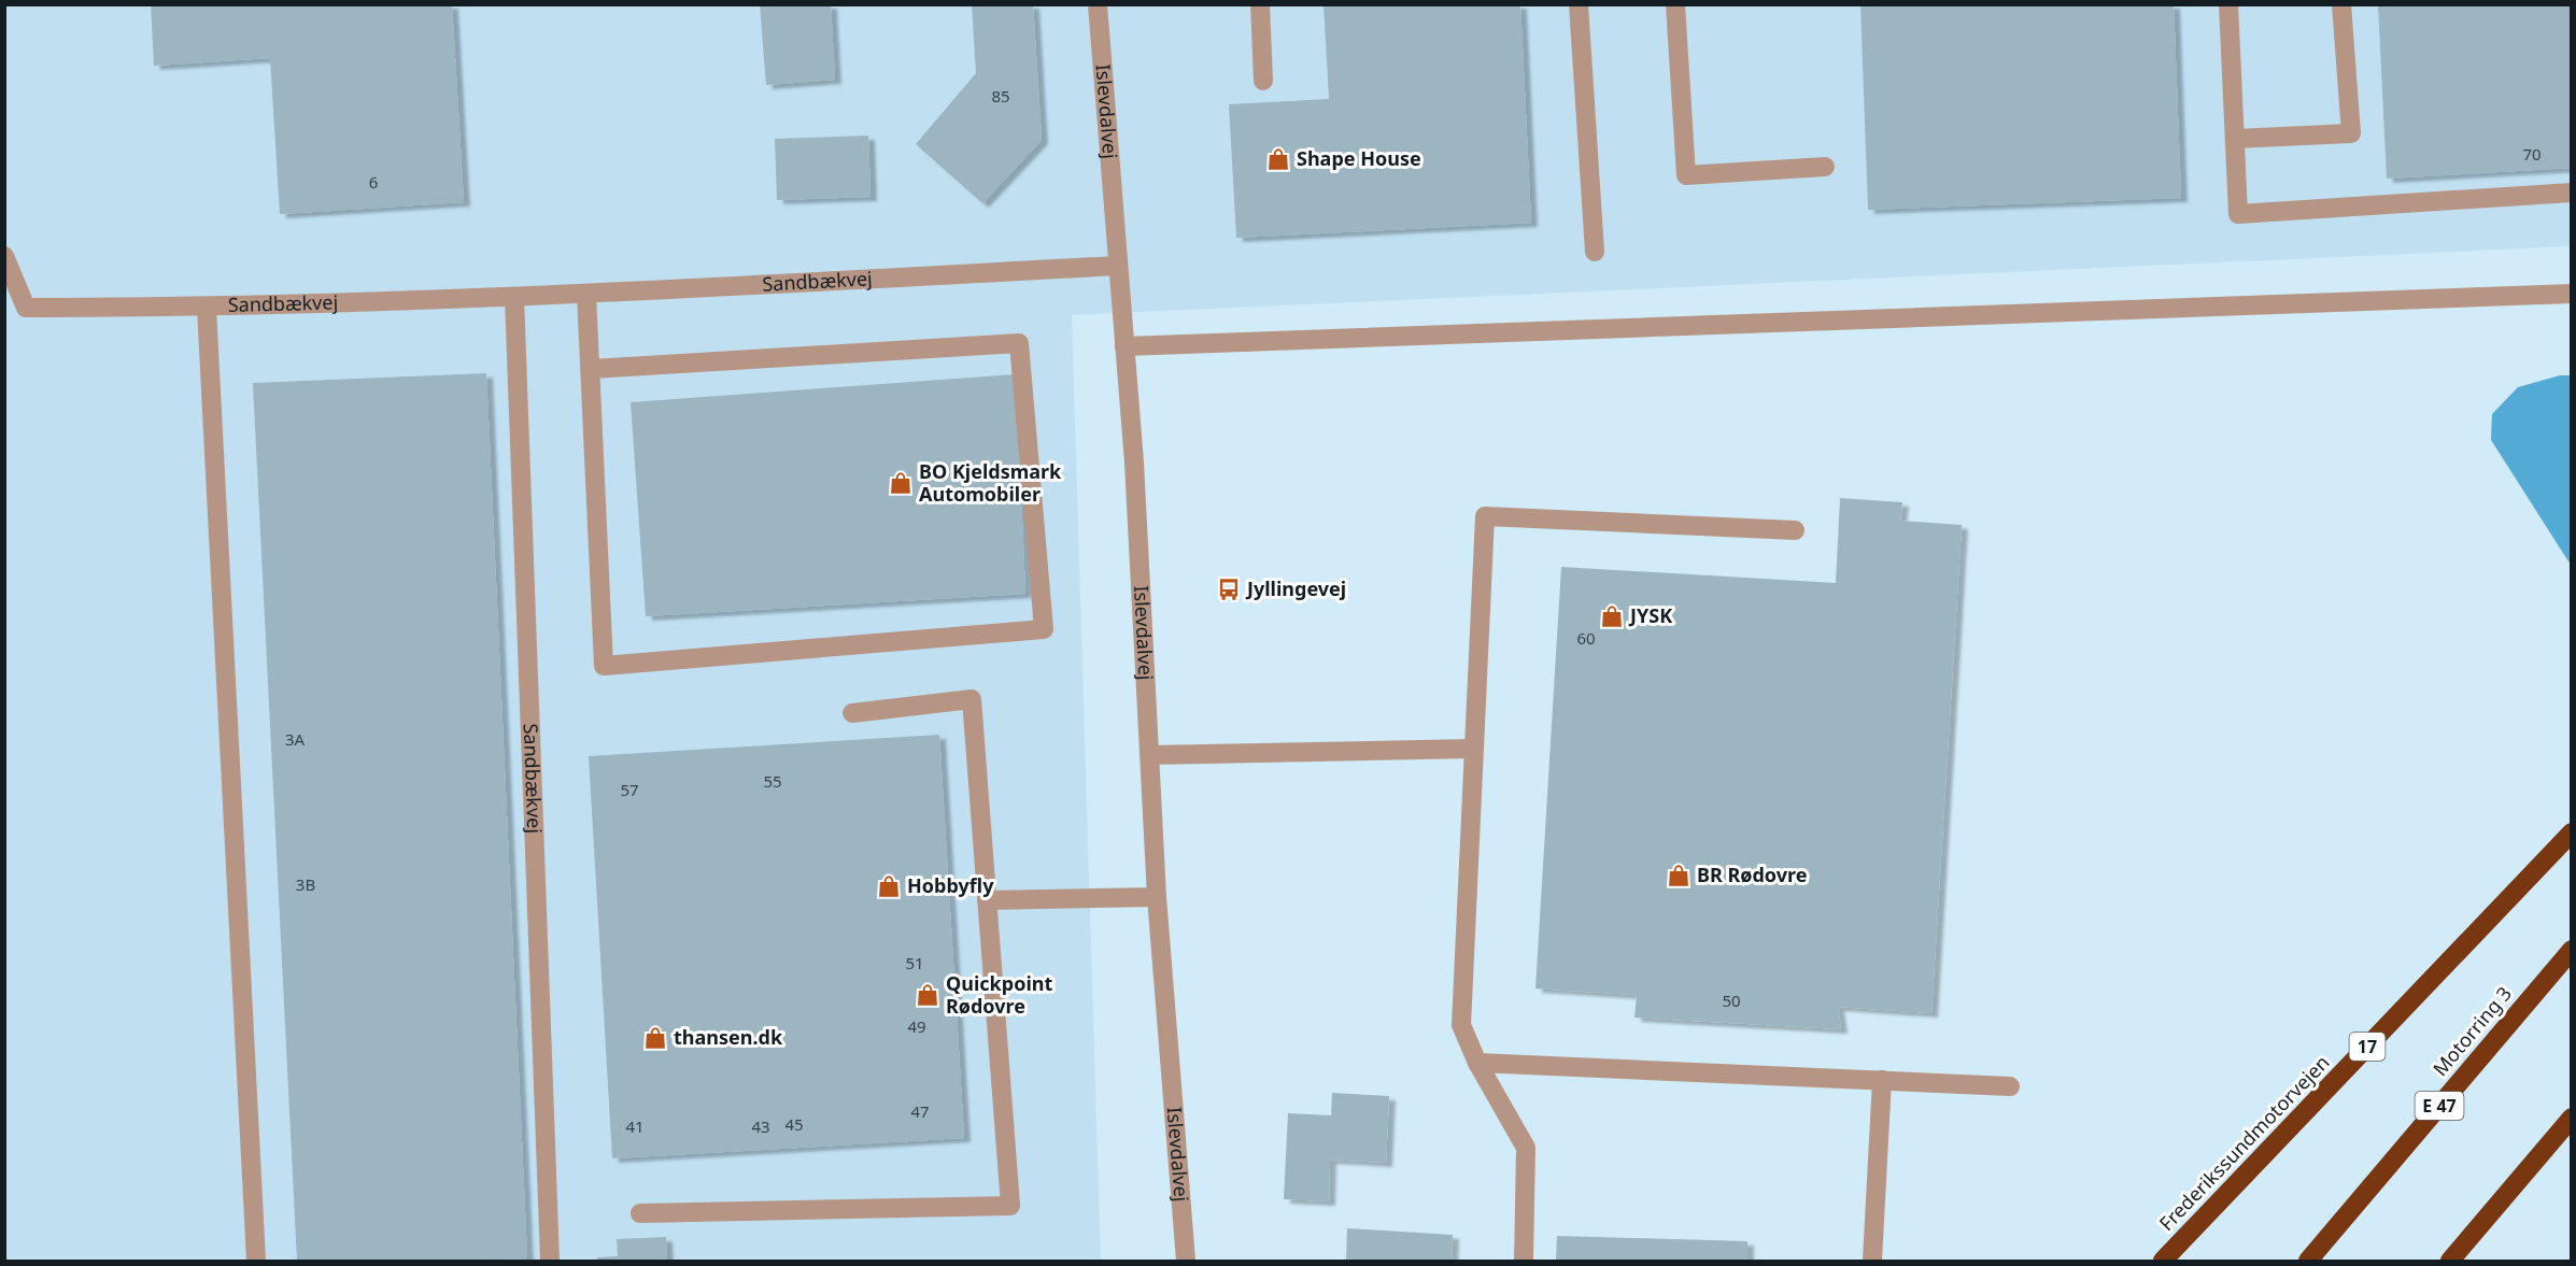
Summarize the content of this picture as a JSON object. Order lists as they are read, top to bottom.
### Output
{
  "streets": {
    "highway": [
      "Motorring 3",
      "17",
      "E 47",
      "Frederikssundmotorvejen"
    ],
    "street": ["Islevdalvej", "Sandbækvej"]
  },
  "crossings": [
    ["Islevdalvej", "Sandbækvej"]
  ],
  "places": {
    "shop": [
      "Shape House",
      "BO Kjeldsmark Automobiler",
      "JYSK",
      "BR Rødovre",
      "Hobbyfly",
      "Quickpoint Rødovre",
      "thansen.dk"
    ],
    "bus stop": ["Jyllingevej"]
  },
  "house_numbers": [
    "85",
    "70",
    "6",
    "60",
    "3A",
    "55",
    "57",
    "3B",
    "51",
    "50",
    "49",
    "47",
    "45",
    "41",
    "43"
  ]
}
